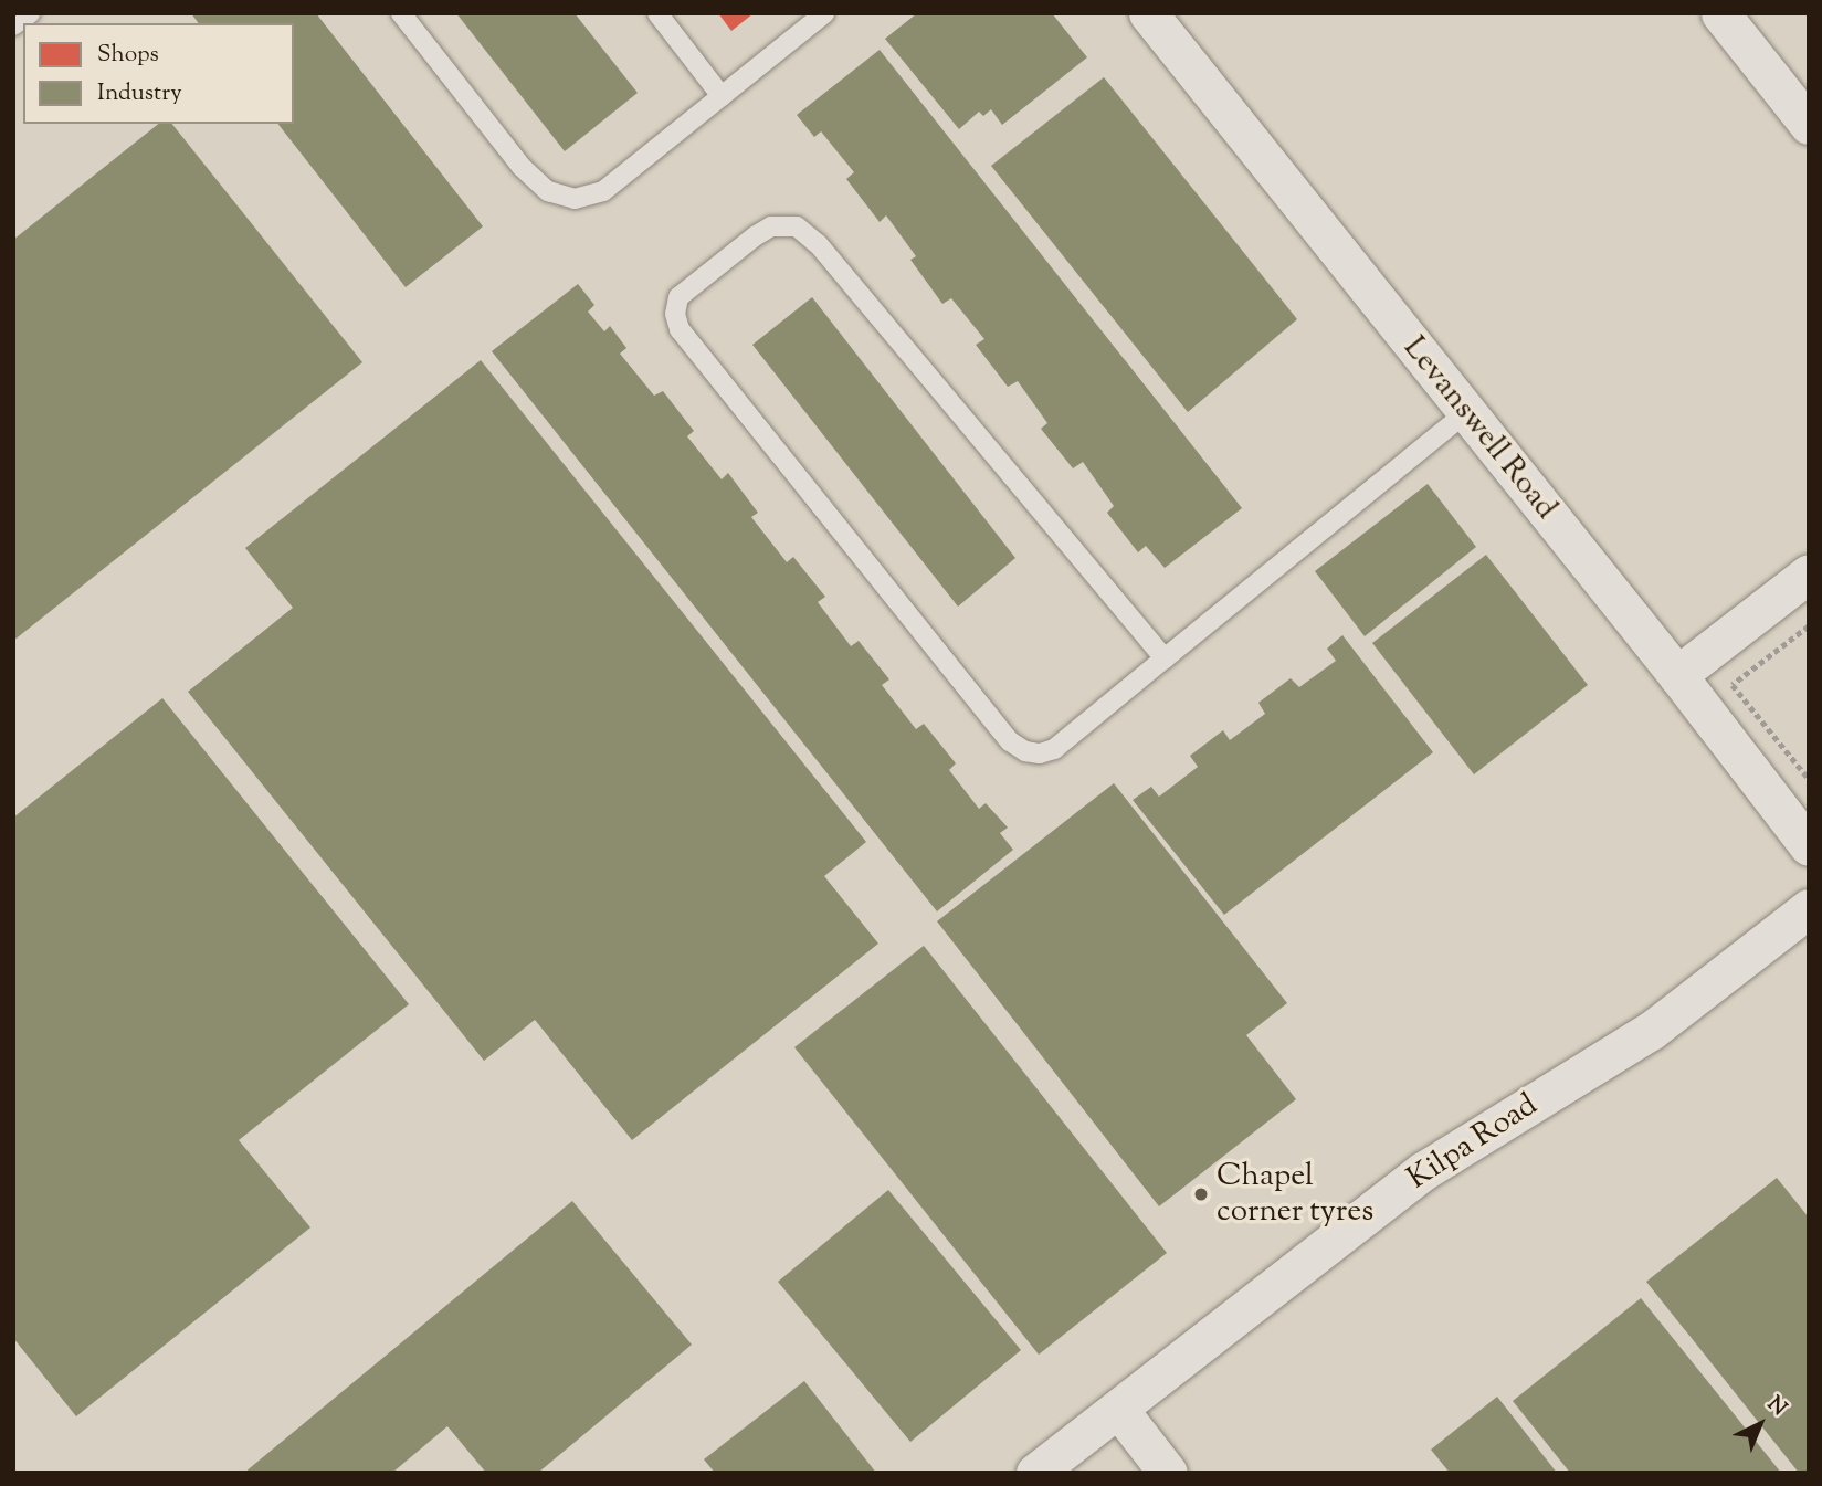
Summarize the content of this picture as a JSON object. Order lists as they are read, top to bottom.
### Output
{
  "streets": {
    "street": ["Levanswell Road", "Kilpa Road"]
  },
  "places": ["Chapel corner tyres"],
  "legend": ["Shops", "Industry"],
  "north": "top right"
}
